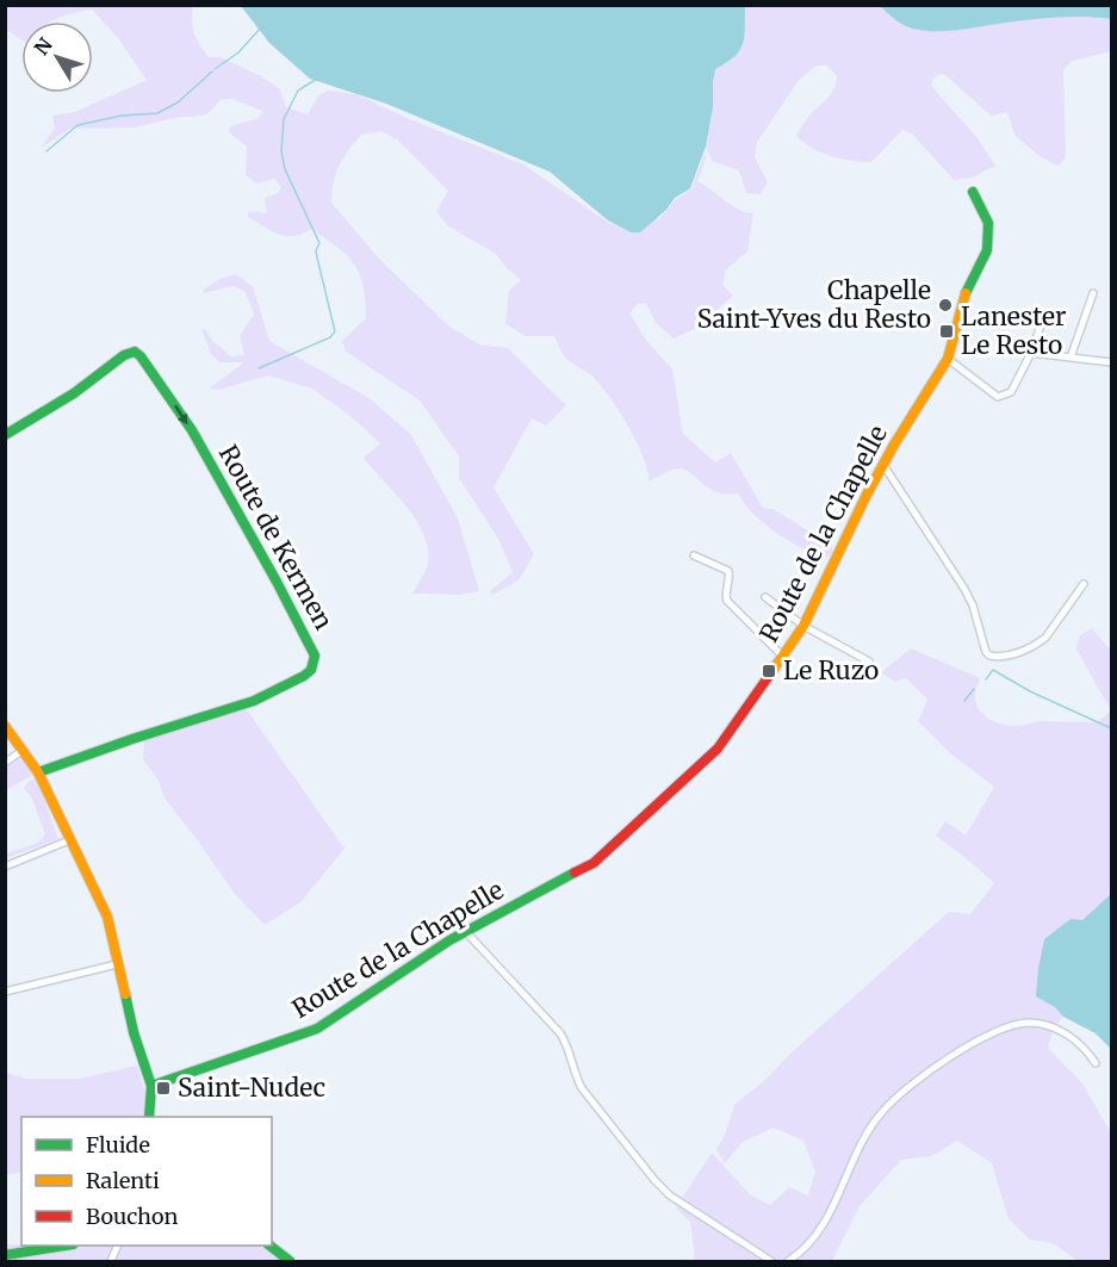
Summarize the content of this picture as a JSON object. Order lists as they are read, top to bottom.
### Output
{
  "streets": {
    "street": ["Route de la Chapelle", "Route de Kermen"]
  },
  "places": {
    "other": ["Chapelle Saint-Yves du Resto"],
    "transit": ["Lanester Le Resto", "Le Ruzo", "Saint-Nudec"]
  },
  "legend": ["Fluide", "Ralenti", "Bouchon"],
  "north": "top left"
}
